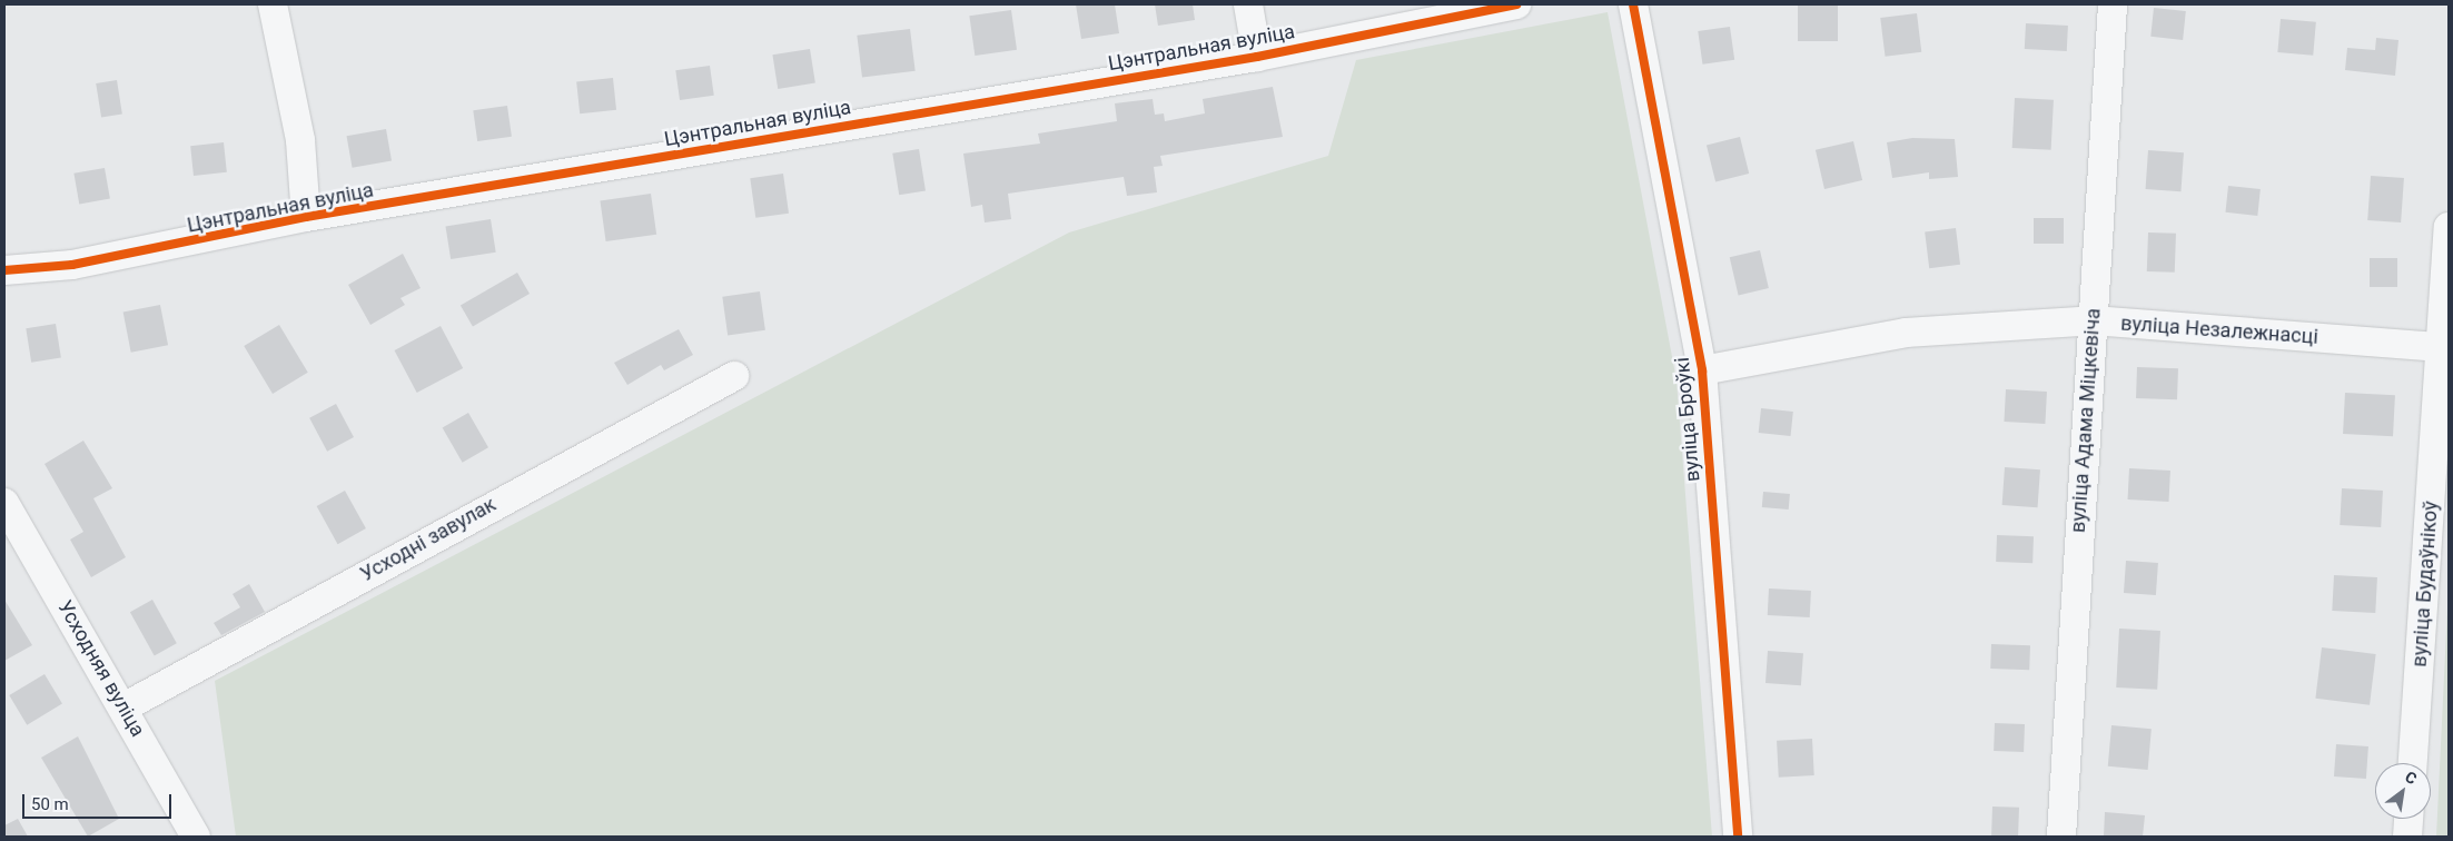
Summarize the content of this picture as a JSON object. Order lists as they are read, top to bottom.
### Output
{
  "streets": {
    "street": [
      "Цэнтральная вуліца",
      "вуліца Незалежнасці",
      "вуліца Броўкі",
      "вуліца Адама Міцкевіча",
      "Усходні завулак",
      "вуліца Будаўнікоў",
      "Усходняя вуліца"
    ]
  },
  "crossings": [
    ["вуліца Незалежнасці", "вуліца Броўкі"],
    ["вуліца Незалежнасці", "вуліца Адама Міцкевіча"],
    ["вуліца Незалежнасці", "вуліца Будаўнікоў"],
    ["Усходні завулак", "Усходняя вуліца"]
  ],
  "scale_bar": "50 m",
  "north": "top right"
}
